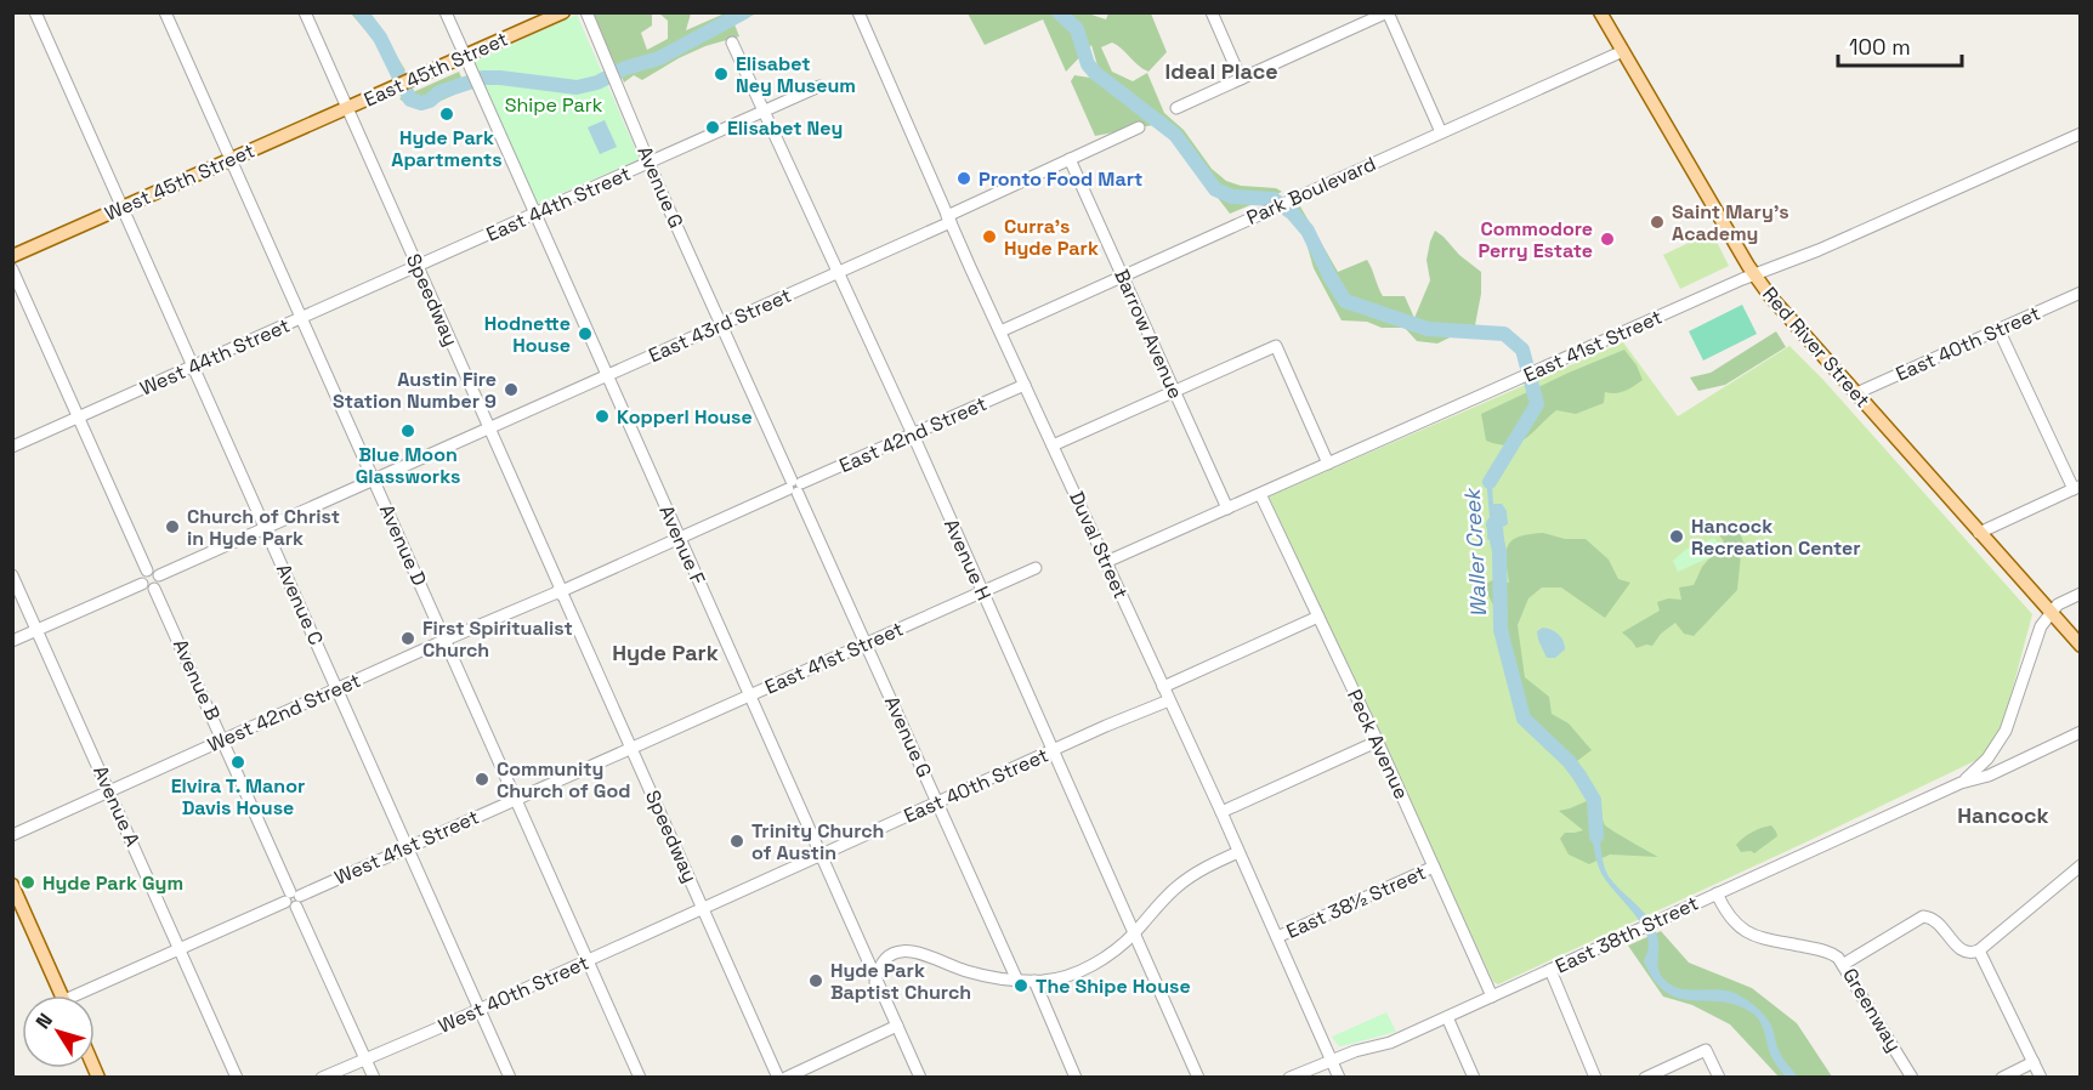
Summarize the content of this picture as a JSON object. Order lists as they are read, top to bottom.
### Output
{
  "streets": {
    "main road": ["East 45th Street", "West 45th Street", "Red River Street"],
    "street": [
      "Avenue G",
      "Park Boulevard",
      "East 44th Street",
      "Speedway",
      "East 43rd Street",
      "Barrow Avenue",
      "East 40th Street",
      "East 41st Street",
      "West 44th Street",
      "East 42nd Street",
      "Avenue D",
      "Avenue F",
      "Duval Street",
      "Avenue H",
      "Avenue C",
      "Avenue B",
      "West 42nd Street",
      "Peck Avenue",
      "Avenue A",
      "West 41st Street",
      "East 38½ Street",
      "East 38th Street",
      "West 40th Street",
      "Greenway"
    ]
  },
  "crossings": [
    ["East 45th Street", "West 45th Street"],
    ["East 45th Street", "Speedway"],
    ["East 45th Street", "Avenue F"],
    ["West 45th Street", "Speedway"],
    ["West 45th Street", "Avenue D"],
    ["West 45th Street", "Avenue C"],
    ["Avenue G", "East 44th Street"],
    ["Avenue G", "East 43rd Street"],
    ["Avenue G", "East 40th Street"],
    ["Avenue G", "East 41st Street"],
    ["Avenue G", "East 42nd Street"],
    ["Park Boulevard", "Barrow Avenue"],
    ["Park Boulevard", "Red River Street"],
    ["Park Boulevard", "Duval Street"],
    ["East 44th Street", "Speedway"],
    ["East 44th Street", "West 44th Street"],
    ["East 44th Street", "Avenue F"],
    ["East 44th Street", "Avenue H"],
    ["Speedway", "East 43rd Street"],
    ["Speedway", "East 40th Street"],
    ["Speedway", "East 41st Street"],
    ["Speedway", "West 44th Street"],
    ["Speedway", "East 42nd Street"],
    ["Speedway", "West 42nd Street"],
    ["Speedway", "West 41st Street"],
    ["Speedway", "West 40th Street"],
    ["East 43rd Street", "Barrow Avenue"],
    ["East 43rd Street", "Avenue D"],
    ["East 43rd Street", "Avenue F"],
    ["East 43rd Street", "Duval Street"],
    ["East 43rd Street", "Avenue H"],
    ["East 43rd Street", "Avenue C"],
    ["East 43rd Street", "Avenue B"],
    ["Barrow Avenue", "East 41st Street"],
    ["East 40th Street", "Red River Street"],
    ["East 40th Street", "Avenue F"],
    ["East 40th Street", "Duval Street"],
    ["East 40th Street", "Avenue H"],
    ["East 40th Street", "West 40th Street"],
    ["East 41st Street", "Red River Street"],
    ["East 41st Street", "Avenue F"],
    ["East 41st Street", "Duval Street"],
    ["East 41st Street", "Avenue H"],
    ["East 41st Street", "Peck Avenue"],
    ["East 41st Street", "West 41st Street"],
    ["West 44th Street", "Avenue D"],
    ["West 44th Street", "Avenue C"],
    ["East 42nd Street", "Avenue F"],
    ["East 42nd Street", "Duval Street"],
    ["East 42nd Street", "Avenue H"],
    ["East 42nd Street", "West 42nd Street"],
    ["Avenue D", "West 42nd Street"],
    ["Avenue D", "West 41st Street"],
    ["Avenue D", "West 40th Street"],
    ["Duval Street", "East 38½ Street"],
    ["Duval Street", "East 38th Street"],
    ["Avenue C", "West 42nd Street"],
    ["Avenue C", "West 41st Street"],
    ["Avenue C", "West 40th Street"],
    ["Avenue B", "West 42nd Street"],
    ["Avenue B", "West 41st Street"],
    ["Avenue B", "West 40th Street"],
    ["West 42nd Street", "Avenue A"],
    ["Peck Avenue", "East 38½ Street"],
    ["Peck Avenue", "East 38th Street"],
    ["Avenue A", "West 41st Street"],
    ["East 38th Street", "Greenway"]
  ],
  "districts": ["Ideal Place", "Hyde Park", "Hancock"],
  "water": ["Waller Creek"],
  "parks": ["Shipe Park"],
  "places": [
    "Elisabet Ney Museum",
    "Hyde Park Apartments",
    "Elisabet Ney",
    "Pronto Food Mart",
    "Saint Mary's Academy",
    "Curra's Hyde Park",
    "Commodore Perry Estate",
    "Hodnette House",
    "Austin Fire Station Number 9",
    "Kopperl House",
    "Blue Moon Glassworks",
    "Church of Christ in Hyde Park",
    "Hancock Recreation Center",
    "First Spiritualist Church",
    "Elvira T. Manor Davis House",
    "Community Church of God",
    "Trinity Church of Austin",
    "Hyde Park Gym",
    "Hyde Park Baptist Church",
    "The Shipe House"
  ],
  "scale_bar": "100 m",
  "north": "top left"
}
